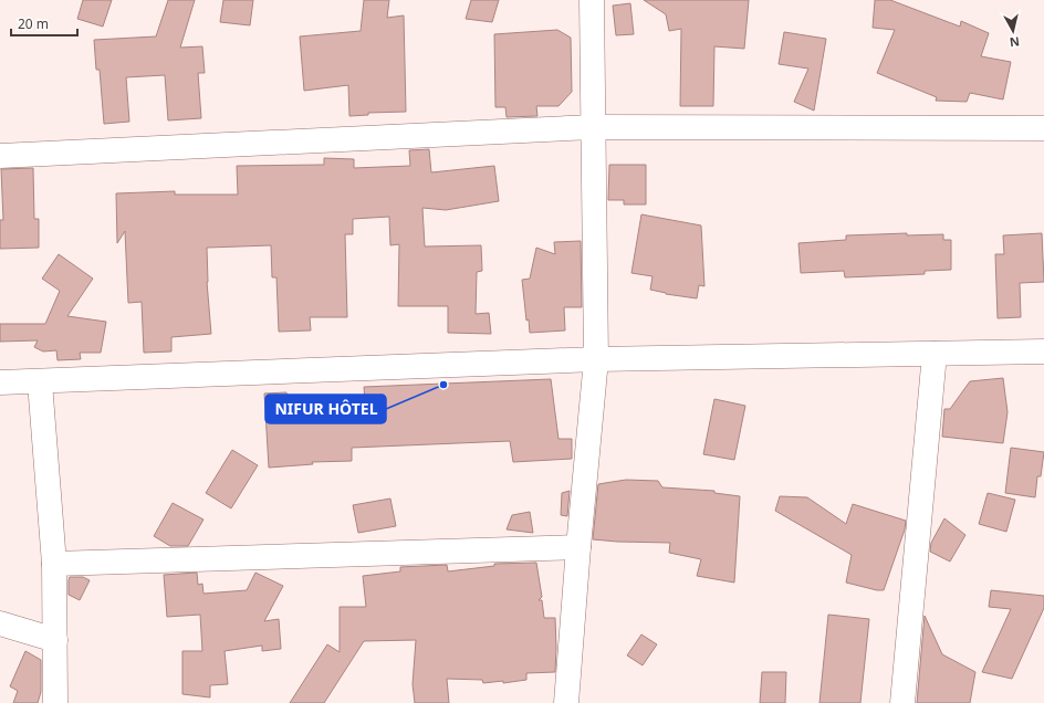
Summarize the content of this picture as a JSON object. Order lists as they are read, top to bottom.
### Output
{
  "places": ["NIFUR HÔTEL"],
  "scale_bar": "20 m",
  "north": "bottom"
}
